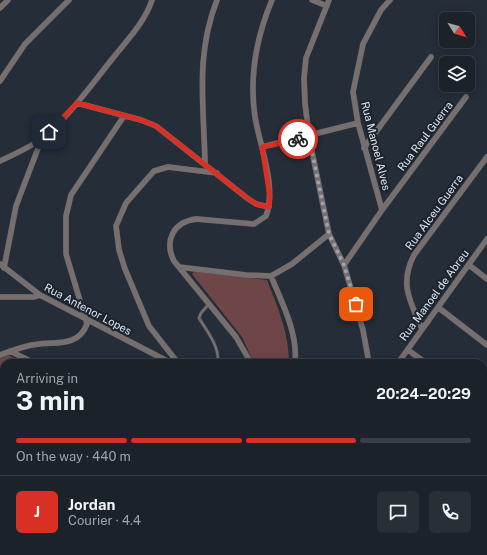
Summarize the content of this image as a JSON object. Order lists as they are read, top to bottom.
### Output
{
  "streets": {
    "street": [
      "Rua Raul Guerra",
      "Rua Manoel Alves",
      "Rua Alceu Guerra",
      "Rua Manoel de Abreu",
      "Rua Antenor Lopes"
    ]
  },
  "crossings": [
    ["Rua Raul Guerra", "Rua Manoel Alves"],
    ["Rua Alceu Guerra", "Rua Manoel de Abreu"]
  ],
  "north": "bottom right",
  "page": {
    "heading": ["3 min", "Arriving in", "20:24–20:29"],
    "panel": ["Jordan", "Courier · 4.4"],
    "bar": "On the way · 440 m",
    "round": "J"
  }
}
